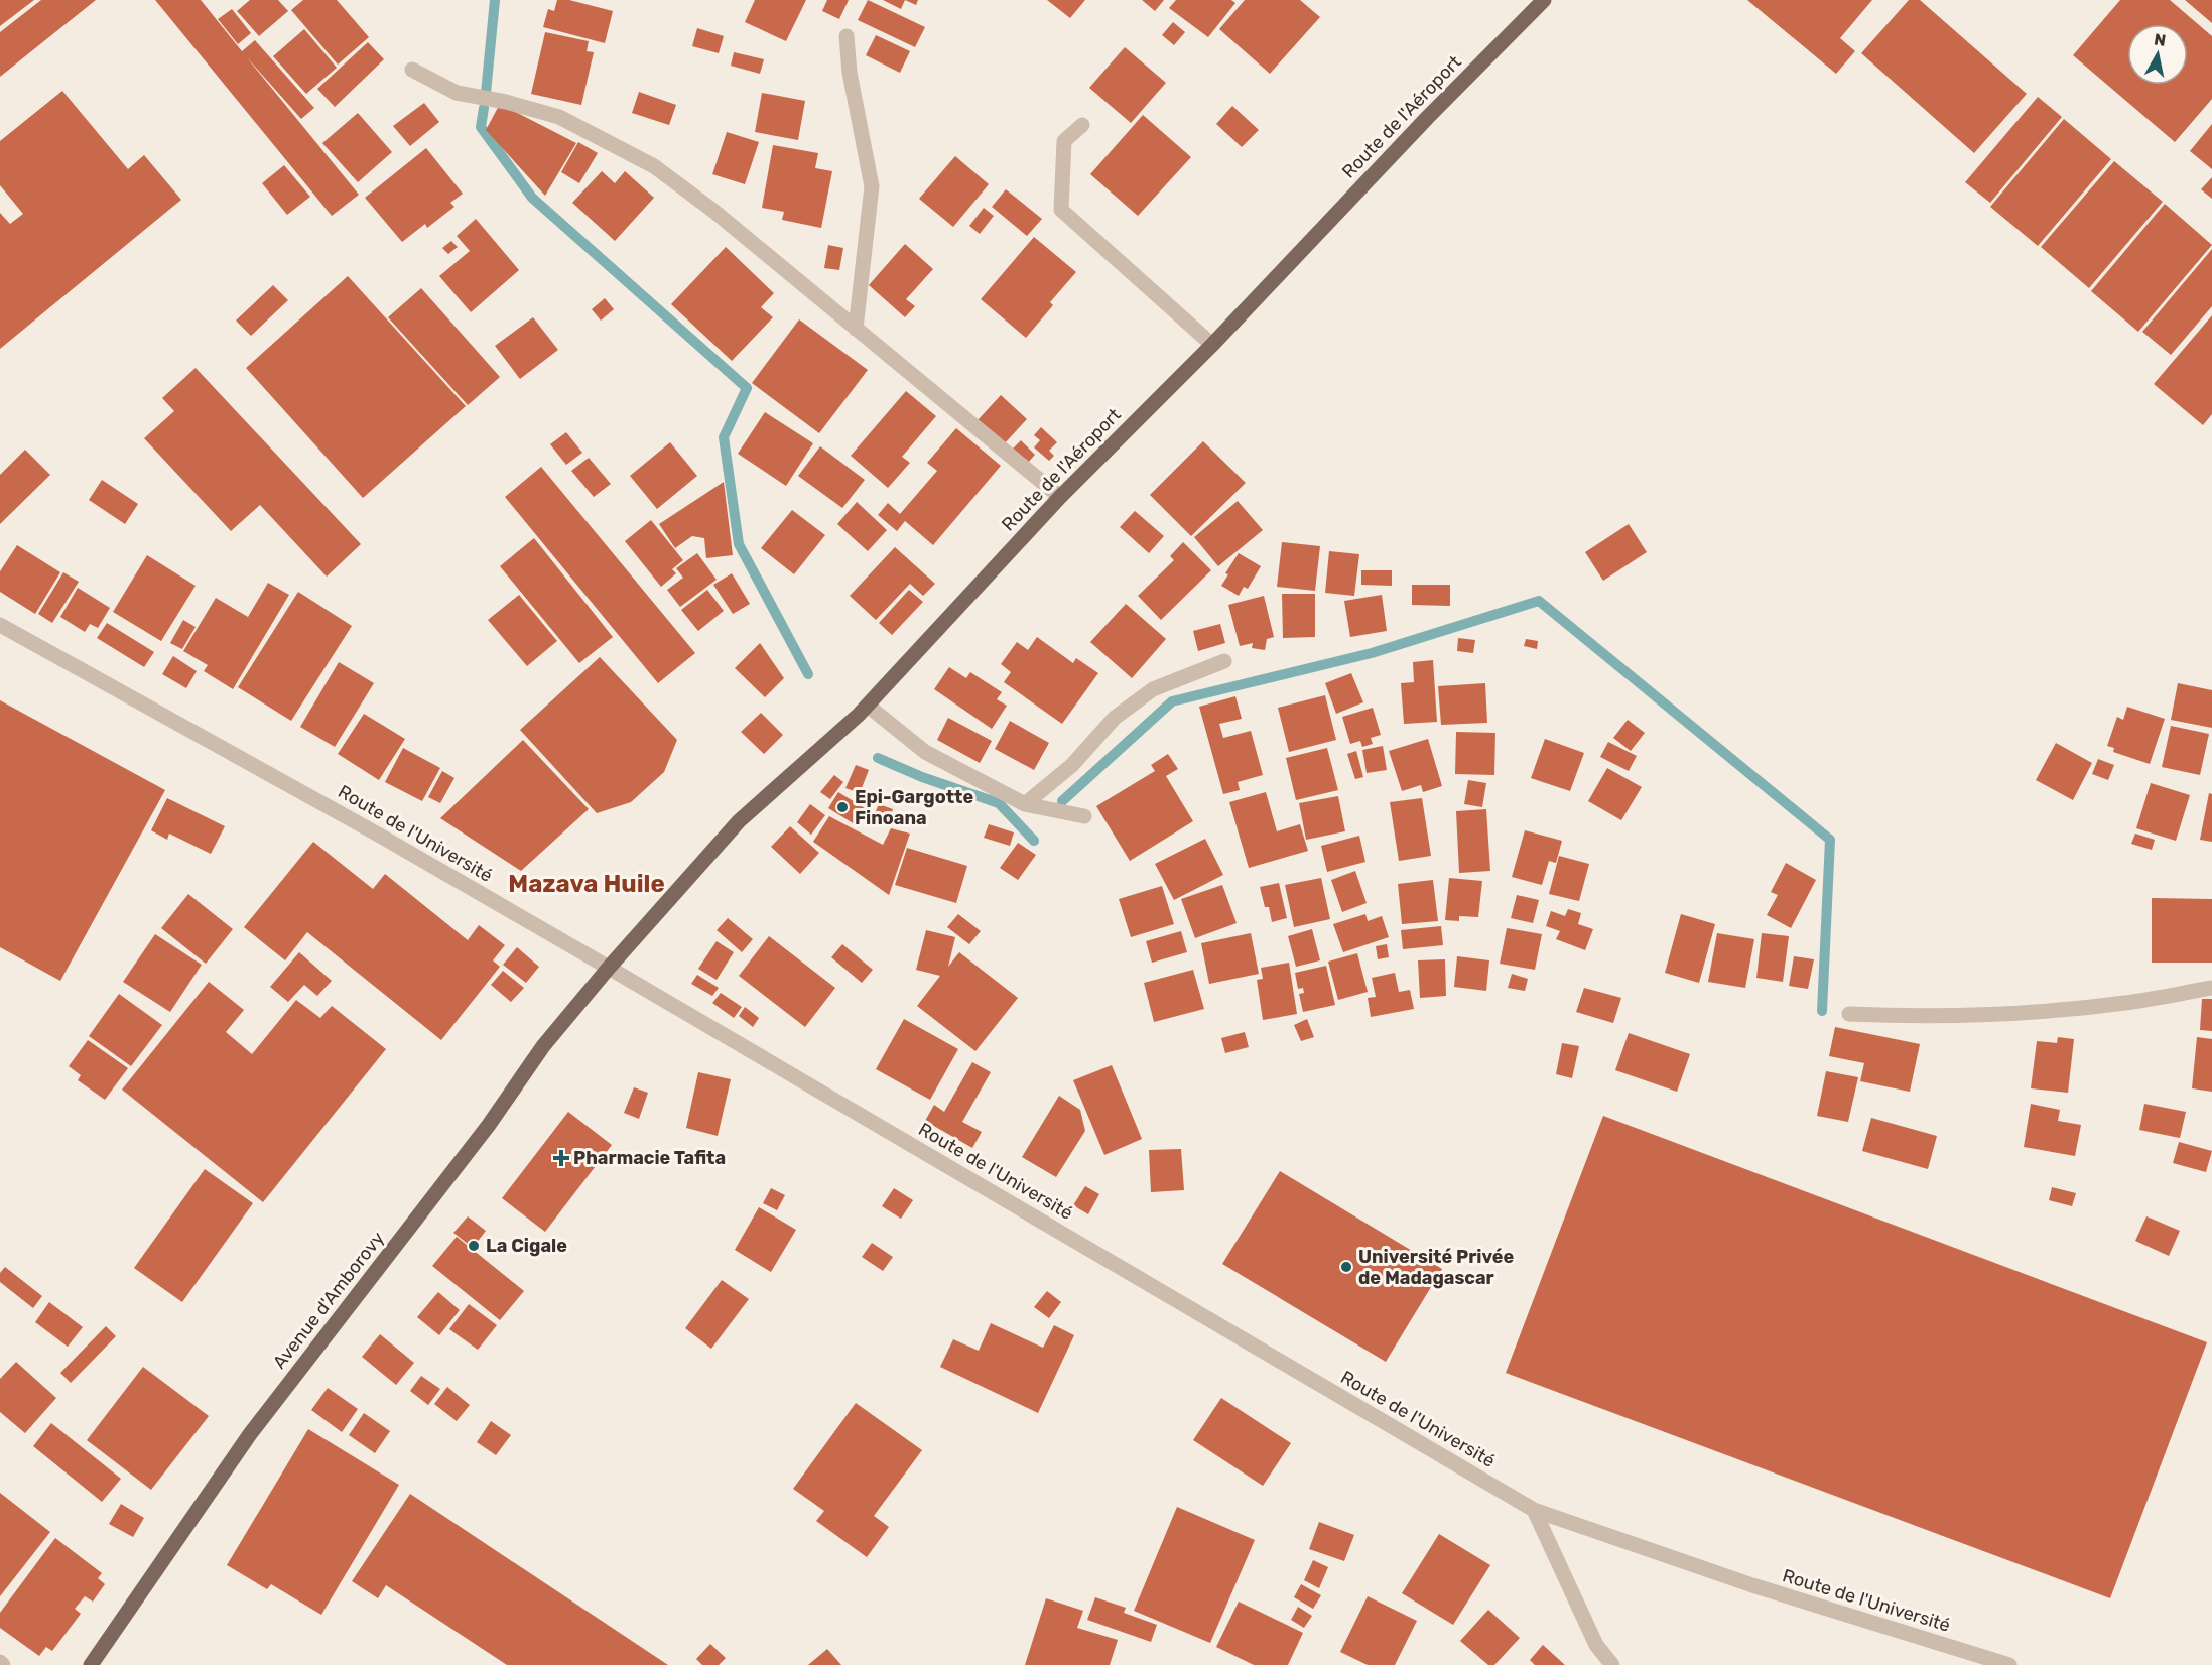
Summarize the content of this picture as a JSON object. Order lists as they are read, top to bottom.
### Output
{
  "streets": {
    "main road": ["Route de l'Aéroport", "Avenue d'Amborovy"],
    "street": ["Route de l'Université"]
  },
  "crossings": [
    ["Route de l'Aéroport", "Route de l'Université"],
    ["Route de l'Aéroport", "Avenue d'Amborovy"],
    ["Route de l'Université", "Avenue d'Amborovy"]
  ],
  "districts": ["Mazava Huile"],
  "places": {
    "other": ["Epi-Gargotte Finoana", "La Cigale", "Université Privée de Madagascar"],
    "health": ["Pharmacie Tafita"]
  },
  "north": "top"
}
